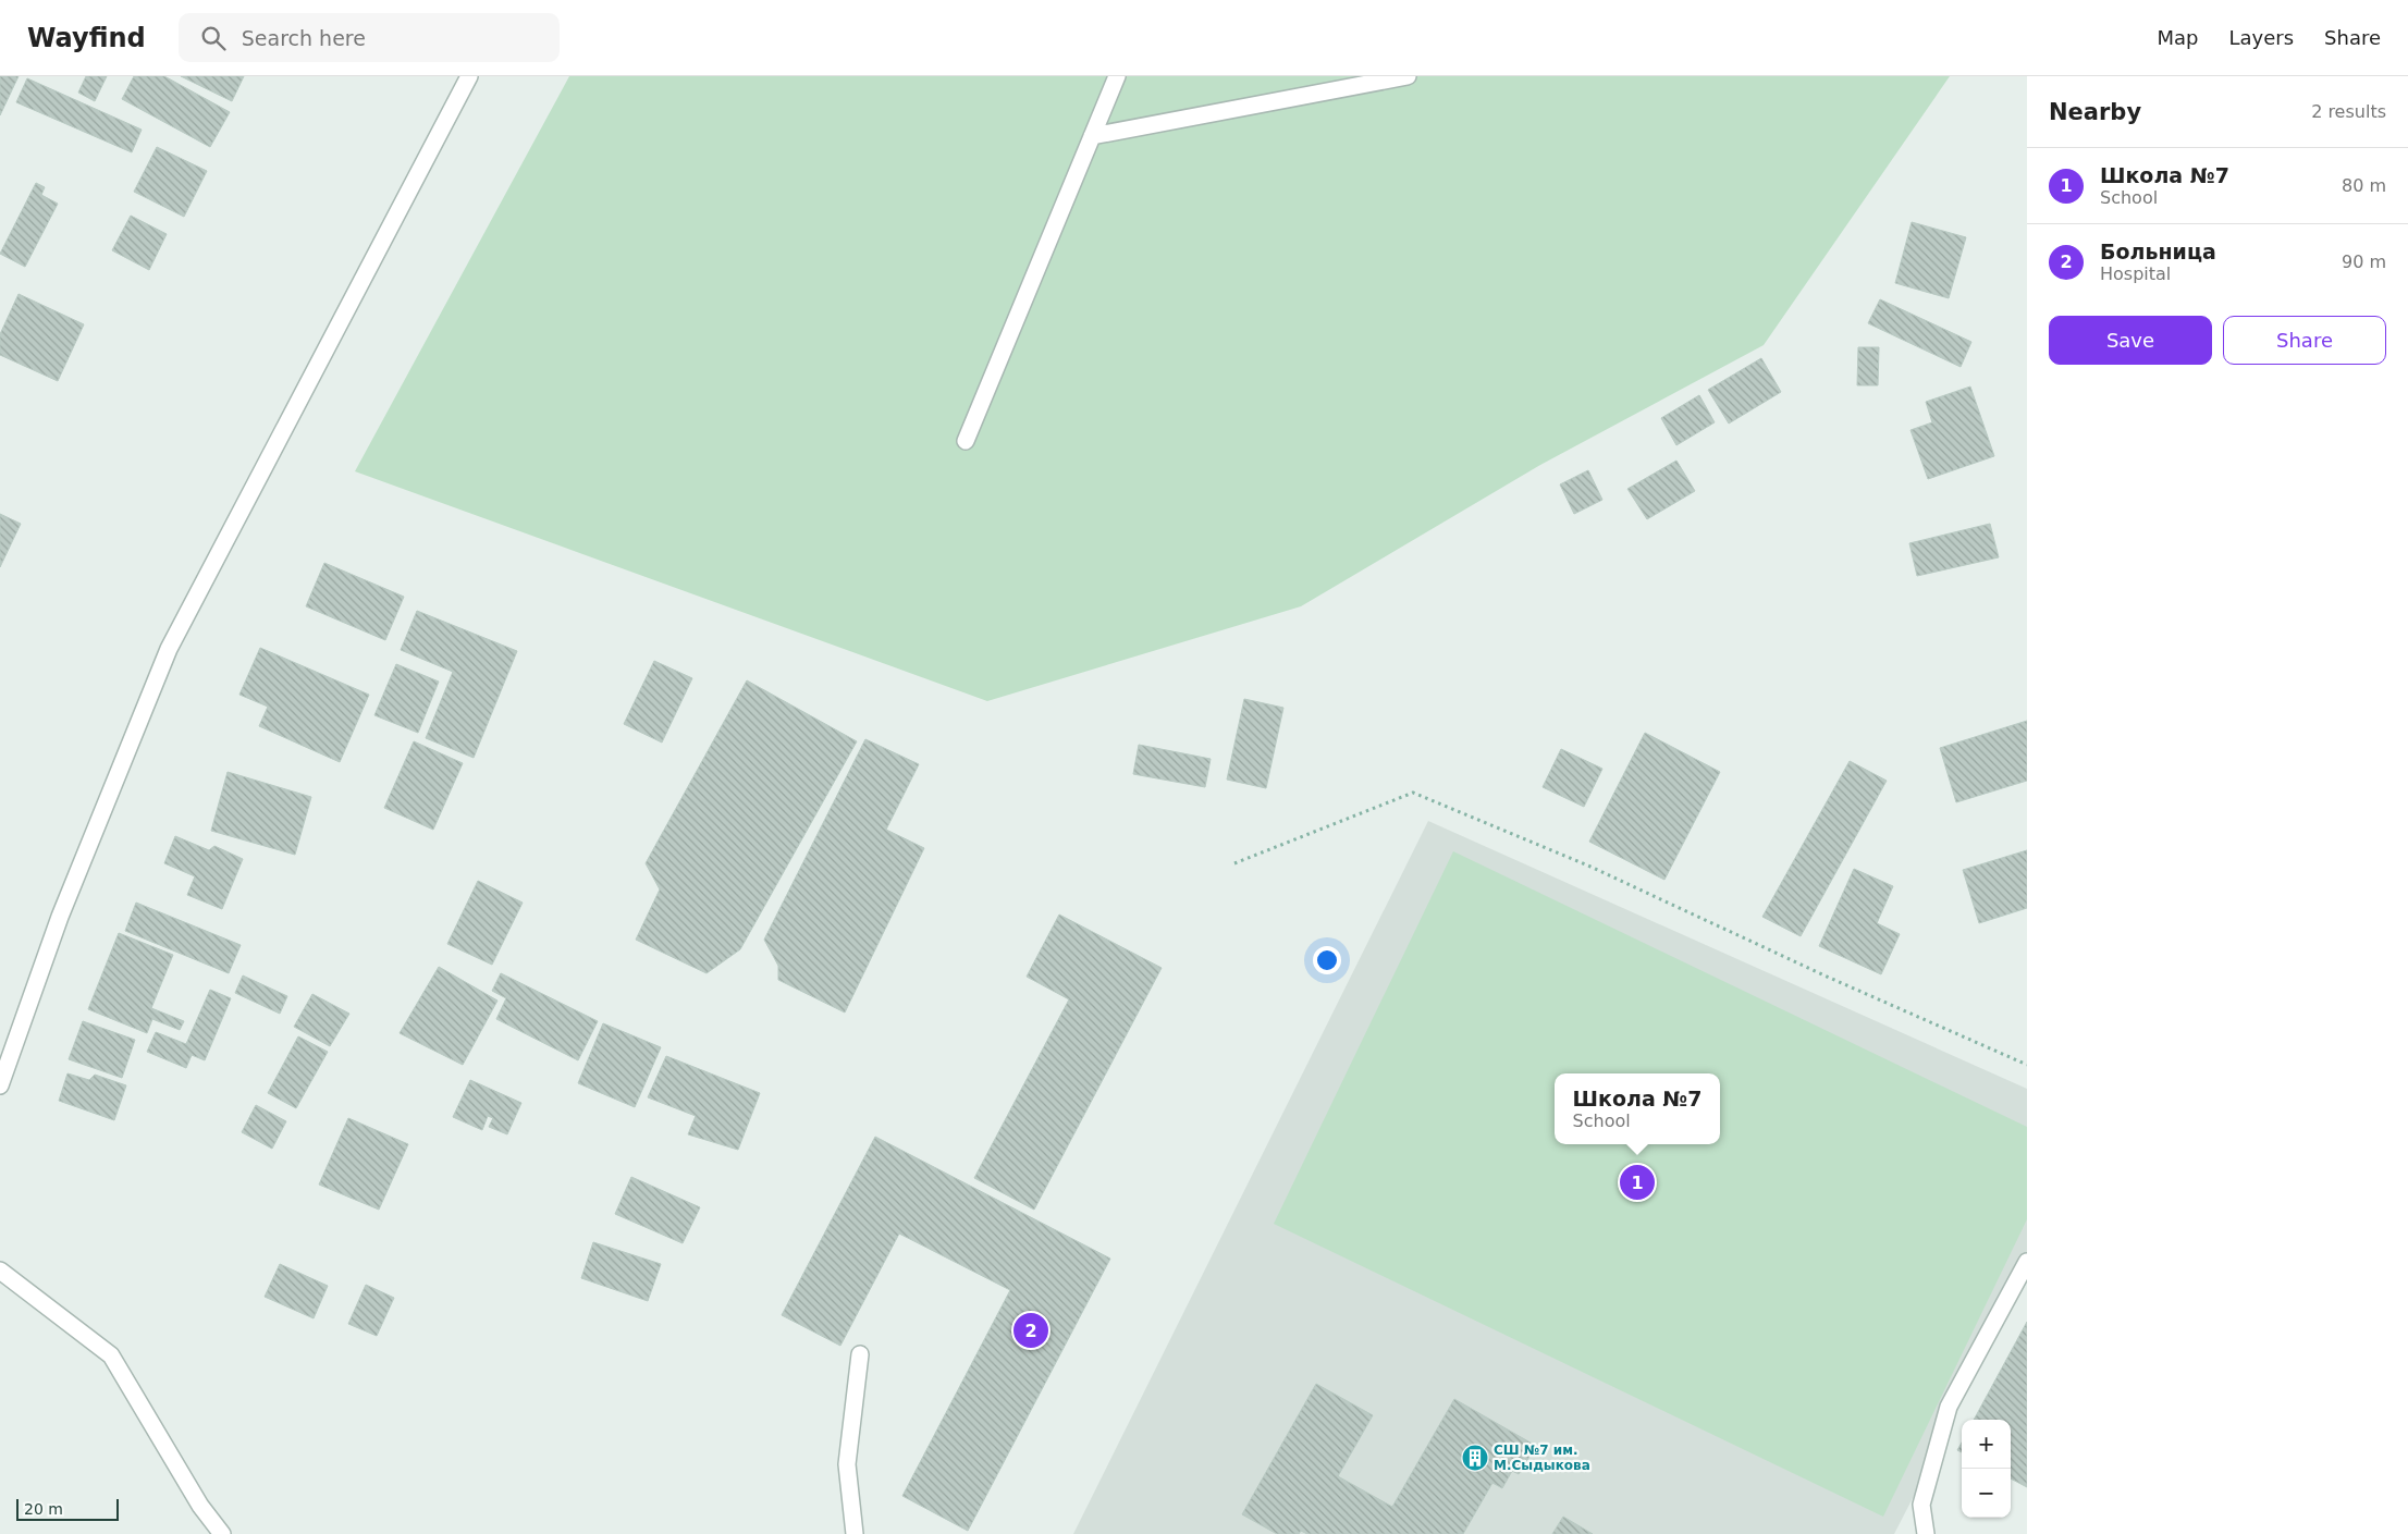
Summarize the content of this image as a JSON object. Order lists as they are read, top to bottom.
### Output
{
  "places": {
    "building": ["СШ №7 им. М.Сыдыкова"]
  },
  "scale_bar": "20 m",
  "page": {
    "header": "Wayfind",
    "search": "Search here",
    "nav": ["Map", "Layers", "Share"],
    "heading": ["Nearby", "2 results"],
    "list": [
      {
        "mark": "1",
        "name": "Школа №7",
        "note": "School",
        "value": "80 m"
      },
      {
        "mark": "2",
        "name": "Больница",
        "note": "Hospital",
        "value": "90 m"
      }
    ],
    "buttons": ["Save", "Share"],
    "popup": ["Школа №7", "School"],
    "pins": ["1", "2"],
    "map_buttons": ["+", "−"],
    "scale": "20 m"
  }
}
